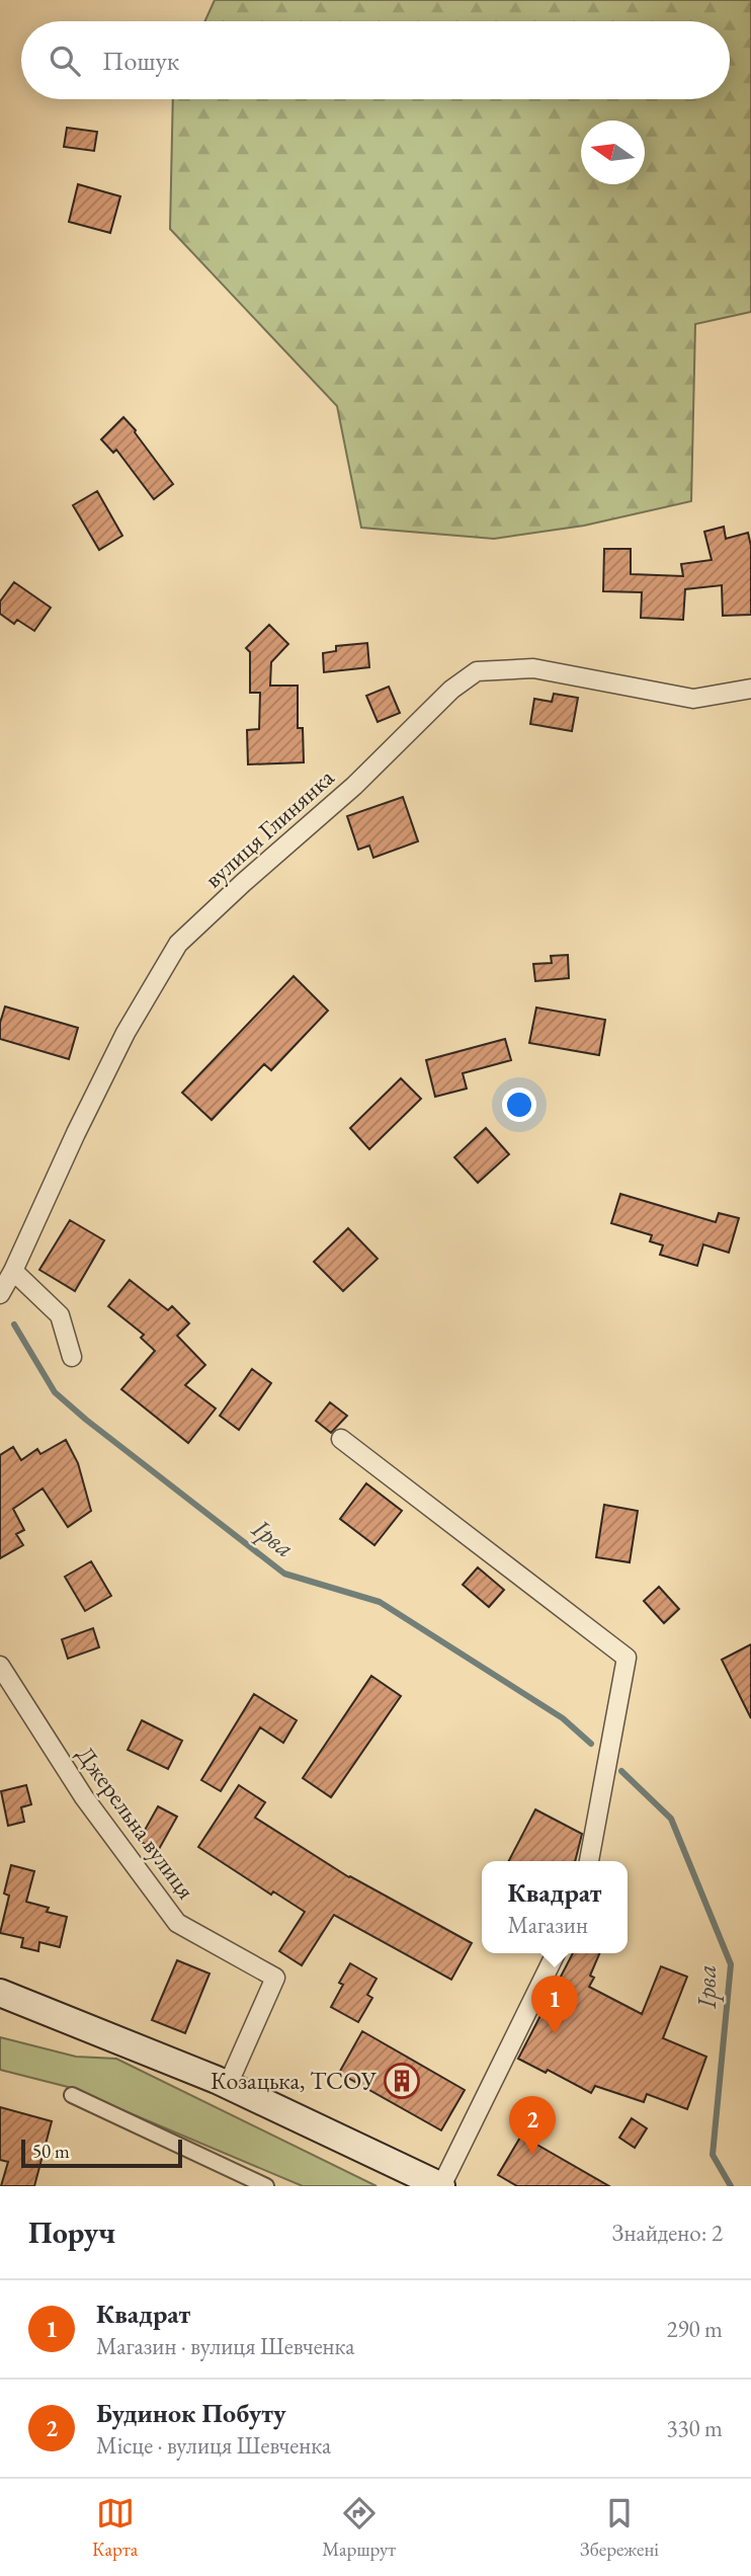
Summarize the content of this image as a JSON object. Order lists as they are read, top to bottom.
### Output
{
  "streets": {
    "street": ["вулиця Глинянка", "Джерельна вулиця"]
  },
  "water": ["Ірва"],
  "places": {
    "building": ["Козацька, ТСОУ"]
  },
  "scale_bar": "50 m",
  "north": "left",
  "page": {
    "search": "Пошук",
    "popup": ["Квадрат", "Магазин"],
    "pins": ["1", "2"],
    "scale": "50 m",
    "heading": ["Поруч", "Знайдено: 2"],
    "list": [
      {
        "mark": "1",
        "name": "Квадрат",
        "note": "Магазин · вулиця Шевченка",
        "value": "290 m"
      },
      {
        "mark": "2",
        "name": "Будинок Побуту",
        "note": "Місце · вулиця Шевченка",
        "value": "330 m"
      }
    ],
    "nav": ["Карта", "Маршрут", "Збережені"]
  }
}
